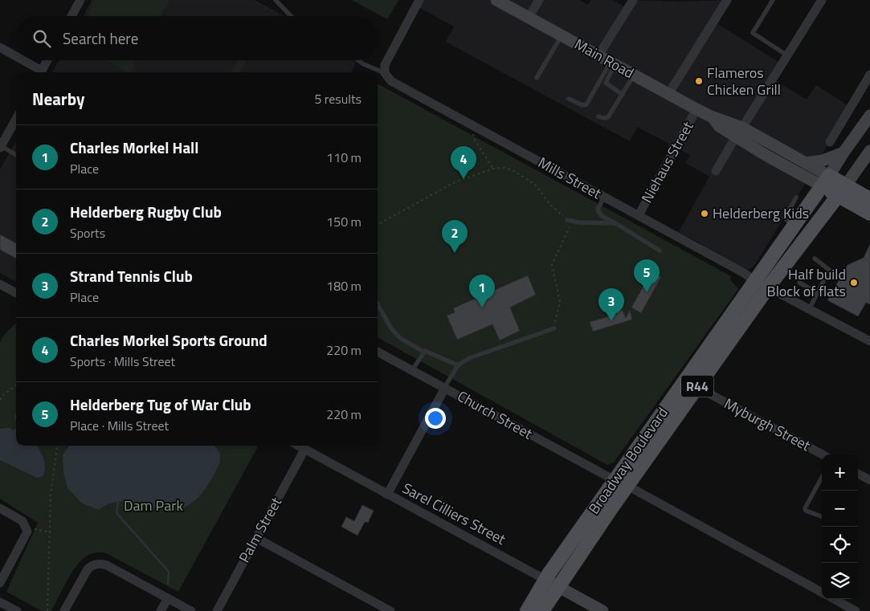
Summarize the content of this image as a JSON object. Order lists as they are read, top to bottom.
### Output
{
  "streets": {
    "main road": [
      "Main Road",
      "R44",
      "Broadway Boulevard",
      "Sarel Cilliers Street"
    ],
    "street": [
      "Niehaus Street",
      "Mills Street",
      "Church Street",
      "Myburgh Street",
      "Palm Street"
    ]
  },
  "crossings": [
    ["Main Road", "Niehaus Street"],
    ["Main Road", "Broadway Boulevard"],
    ["Niehaus Street", "Mills Street"],
    ["Mills Street", "Broadway Boulevard"],
    ["Church Street", "Broadway Boulevard"],
    ["Myburgh Street", "Broadway Boulevard"],
    ["Broadway Boulevard", "Sarel Cilliers Street"],
    ["Sarel Cilliers Street", "Palm Street"]
  ],
  "parks": ["Dam Park"],
  "places": ["Flameros Chicken Grill", "Helderberg Kids", "Half build Block of flats"],
  "page": {
    "search": "Search here",
    "heading": ["Nearby", "5 results"],
    "list": [
      {
        "mark": "1",
        "name": "Charles Morkel Hall",
        "note": "Place",
        "value": "110 m"
      },
      {
        "mark": "2",
        "name": "Helderberg Rugby Club",
        "note": "Sports",
        "value": "150 m"
      },
      {
        "mark": "3",
        "name": "Strand Tennis Club",
        "note": "Place",
        "value": "180 m"
      },
      {
        "mark": "4",
        "name": "Charles Morkel Sports Ground",
        "note": "Sports · Mills Street",
        "value": "220 m"
      },
      {
        "mark": "5",
        "name": "Helderberg Tug of War Club",
        "note": "Place · Mills Street",
        "value": "220 m"
      }
    ],
    "pins": [
      "4",
      "2",
      "5",
      "1",
      "3"
    ],
    "map_buttons": ["+", "−"]
  }
}
